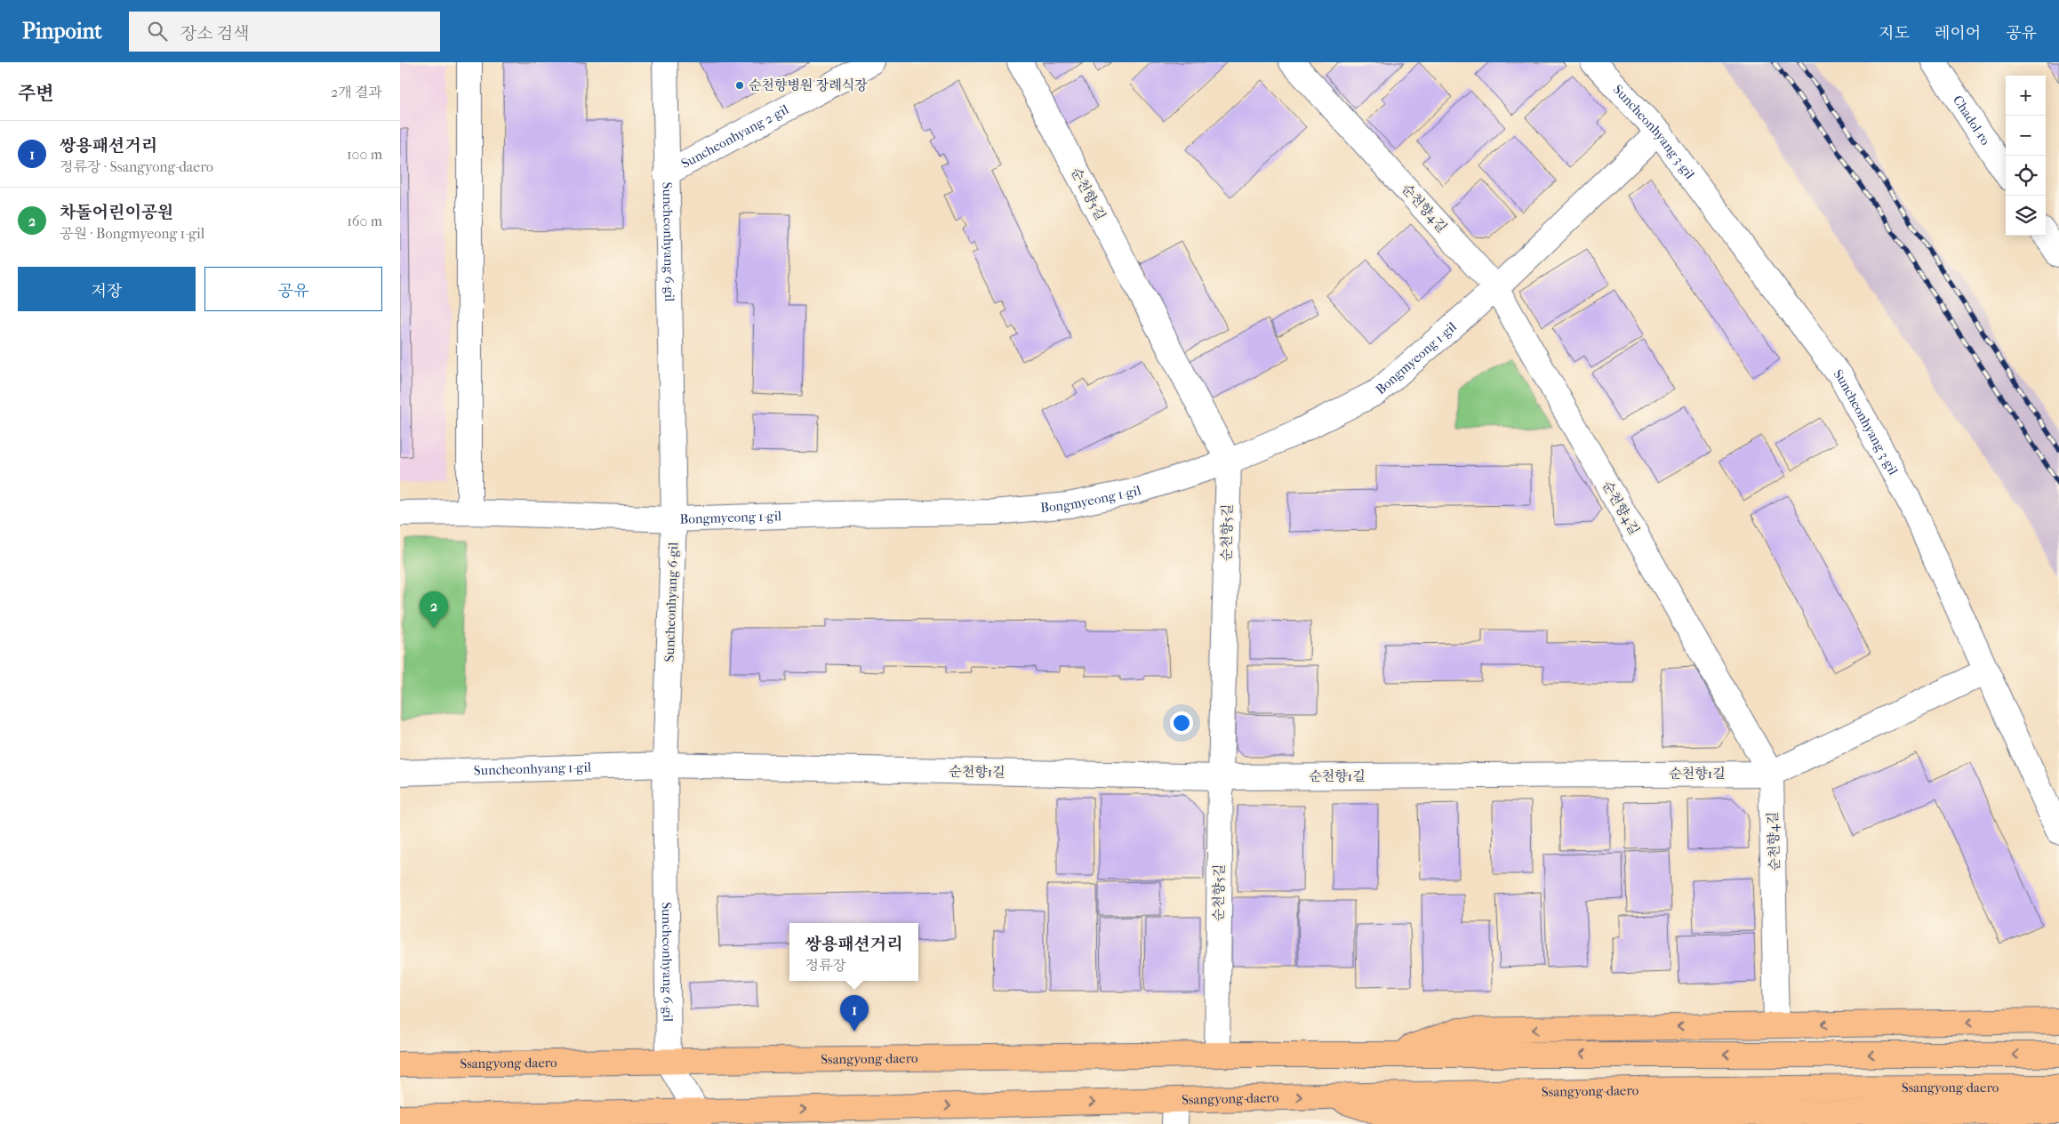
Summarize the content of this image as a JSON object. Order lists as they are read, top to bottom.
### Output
{
  "streets": {
    "main road": ["Ssangyong-daero"],
    "street": [
      "Chadol-ro",
      "Suncheonhyang 3-gil",
      "Suncheonhyang 2-gil",
      "순천향5길",
      "순천향4길",
      "Suncheonhyang 6-gil",
      "Bongmyeong 1-gil",
      "Suncheonhyang 1-gil",
      "순천향1길"
    ]
  },
  "crossings": [
    ["Suncheonhyang 3-gil", "Bongmyeong 1-gil"],
    ["Suncheonhyang 3-gil", "순천향1길"],
    ["Suncheonhyang 2-gil", "Suncheonhyang 6-gil"],
    ["순천향5길", "Bongmyeong 1-gil"],
    ["순천향5길", "순천향1길"],
    ["순천향5길", "Ssangyong-daero"],
    ["순천향4길", "Bongmyeong 1-gil"],
    ["순천향4길", "순천향1길"],
    ["Suncheonhyang 6-gil", "Bongmyeong 1-gil"],
    ["Suncheonhyang 6-gil", "Suncheonhyang 1-gil"],
    ["Suncheonhyang 6-gil", "순천향1길"],
    ["Suncheonhyang 6-gil", "Ssangyong-daero"],
    ["Suncheonhyang 1-gil", "순천향1길"]
  ],
  "places": ["순천향병원 장례식장"],
  "page": {
    "header": "Pinpoint",
    "search": "장소 검색",
    "nav": ["지도", "레이어", "공유"],
    "heading": ["주변", "2개 결과"],
    "map_buttons": ["+", "−"],
    "list": [
      {
        "mark": "1",
        "name": "쌍용패션거리",
        "note": "정류장 · Ssangyong-daero",
        "value": "100 m"
      },
      {
        "mark": "2",
        "name": "차돌어린이공원",
        "note": "공원 · Bongmyeong 1-gil",
        "value": "160 m"
      }
    ],
    "buttons": ["저장", "공유"],
    "pins": ["2", "1"],
    "popup": ["쌍용패션거리", "정류장"]
  }
}
